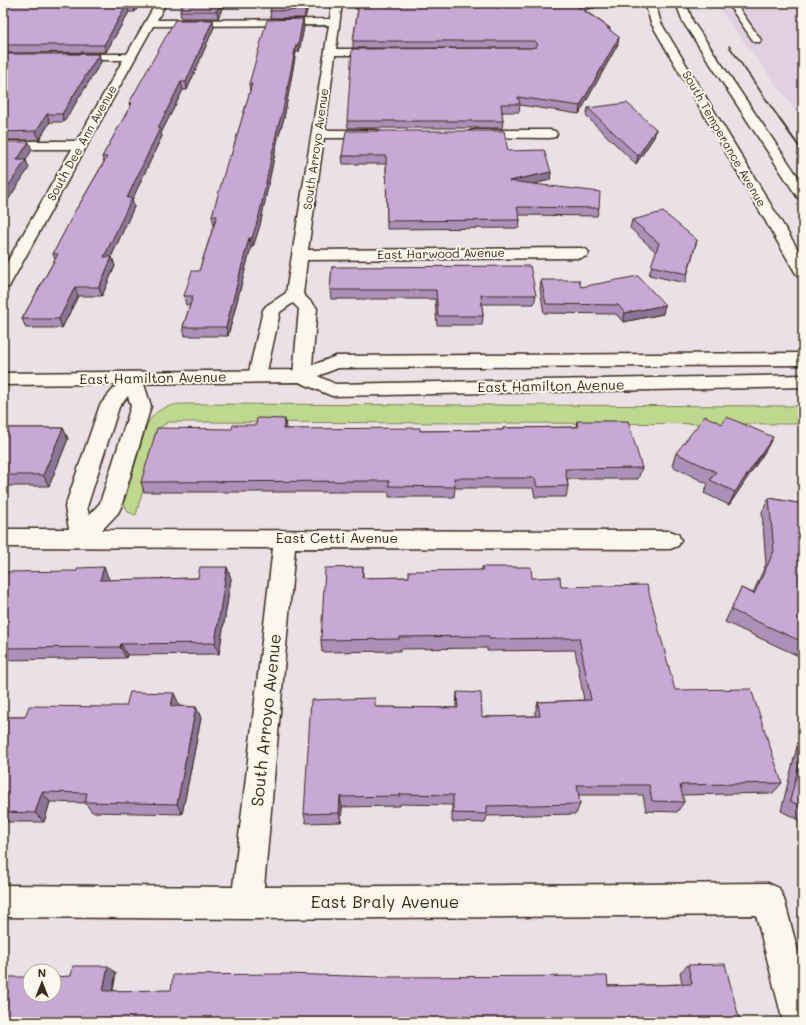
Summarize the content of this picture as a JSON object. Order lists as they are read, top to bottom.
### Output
{
  "streets": {
    "street": [
      "South Temperance Avenue",
      "South Dee Ann Avenue",
      "South Arroyo Avenue",
      "East Harwood Avenue",
      "East Hamilton Avenue",
      "East Cetti Avenue",
      "East Braly Avenue"
    ]
  },
  "crossings": [
    ["South Arroyo Avenue", "East Harwood Avenue"],
    ["South Arroyo Avenue", "East Cetti Avenue"],
    ["South Arroyo Avenue", "East Braly Avenue"]
  ],
  "north": "top"
}
